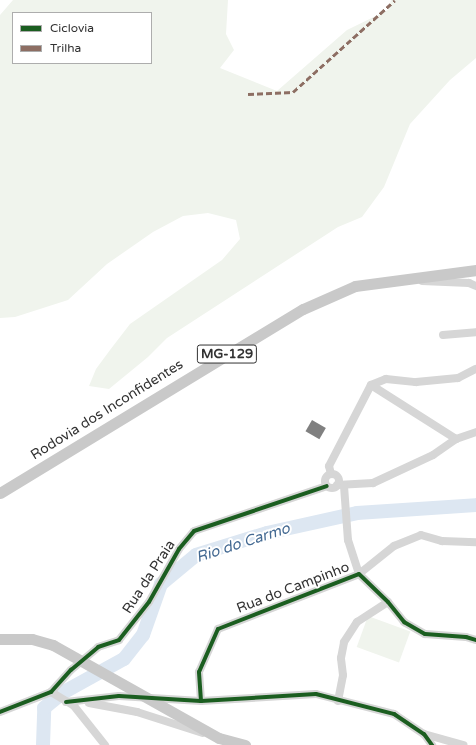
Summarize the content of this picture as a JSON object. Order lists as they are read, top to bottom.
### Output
{
  "streets": {
    "main road": ["MG-129", "Rodovia dos Inconfidentes"],
    "street": ["Rua da Praia", "Rua do Campinho"]
  },
  "water": ["Rio do Carmo"],
  "legend": ["Ciclovia", "Trilha"]
}
